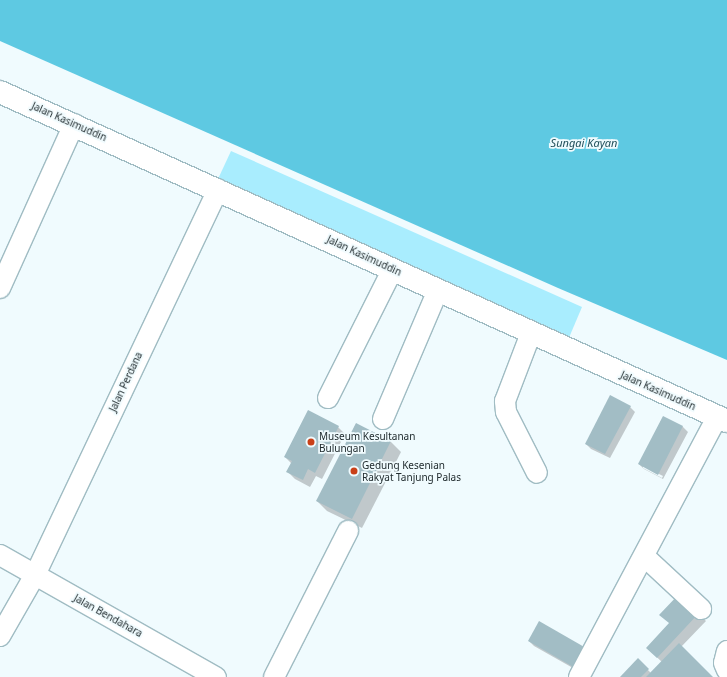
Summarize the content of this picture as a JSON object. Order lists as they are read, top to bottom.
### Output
{
  "streets": {
    "main road": ["Jalan Kasimuddin"],
    "street": ["Jalan Perdana", "Jalan Bendahara"]
  },
  "crossings": [
    ["Jalan Kasimuddin", "Jalan Perdana"],
    ["Jalan Perdana", "Jalan Bendahara"]
  ],
  "water": ["Sungai Kayan"],
  "places": ["Museum Kesultanan Bulungan", "Gedung Kesenian Rakyat Tanjung Palas"]
}
